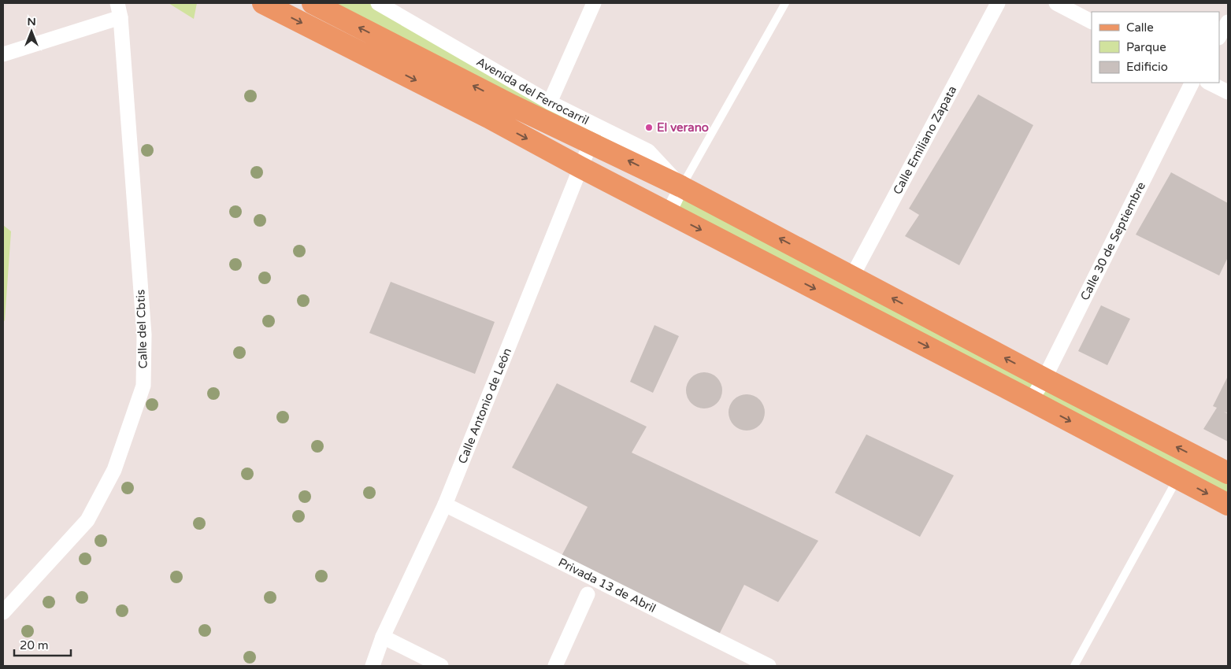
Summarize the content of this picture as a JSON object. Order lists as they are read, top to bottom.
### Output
{
  "streets": {
    "street": [
      "Avenida del Ferrocarril",
      "Calle Emiliano Zapata",
      "Calle 30 de Septiembre",
      "Calle del Cbtis",
      "Calle Antonio de León",
      "Privada 13 de Abril"
    ]
  },
  "crossings": [
    ["Calle Antonio de León", "Privada 13 de Abril"]
  ],
  "places": ["El verano"],
  "legend": ["Calle", "Parque", "Edificio"],
  "scale_bar": "20 m",
  "north": "top"
}
